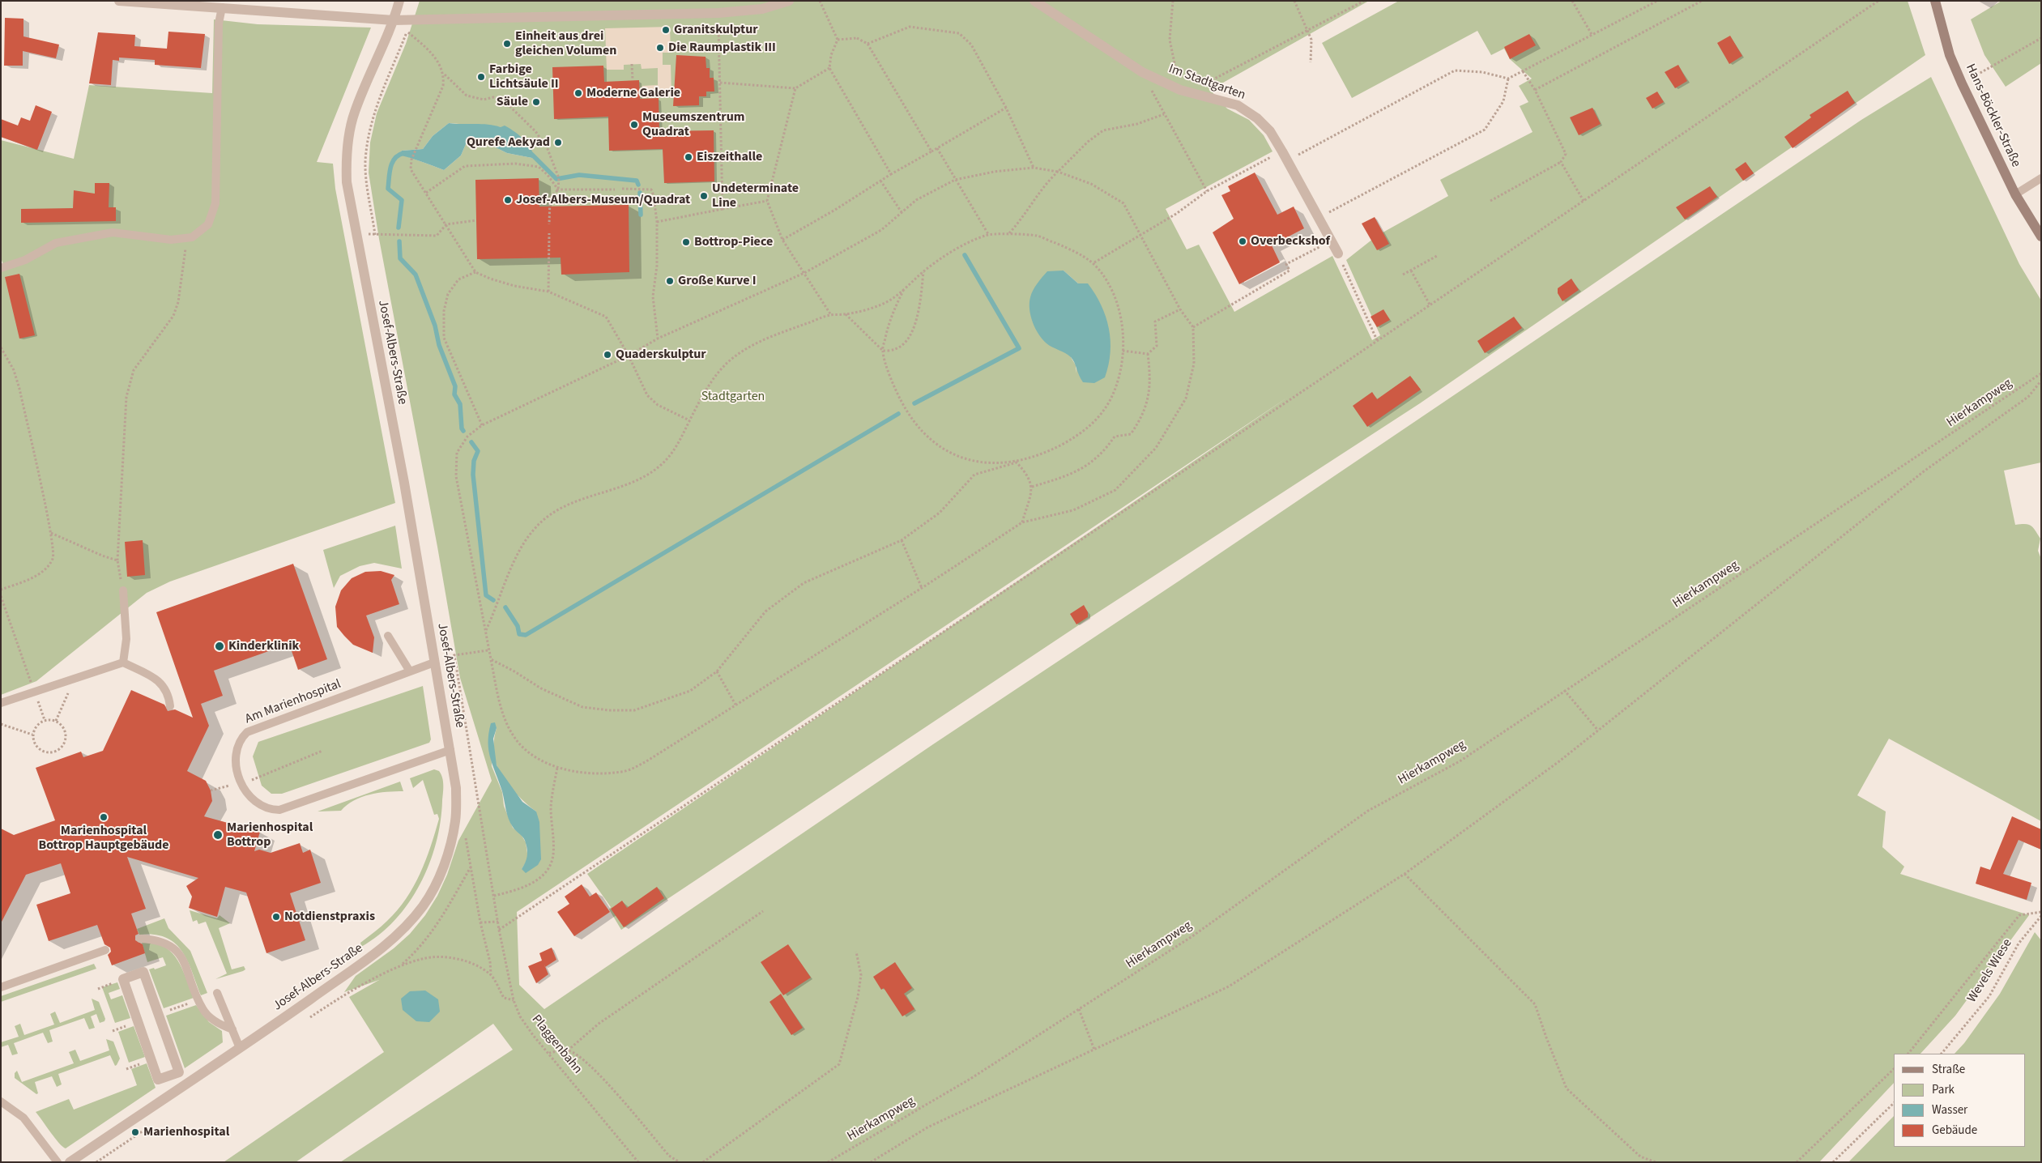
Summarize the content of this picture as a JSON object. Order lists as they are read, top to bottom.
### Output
{
  "streets": {
    "main road": ["Hans-Böckler-Straße"],
    "street": ["Im Stadtgarten", "Josef-Albers-Straße"],
    "lane": ["Am Marienhospital"],
    "path": ["Hierkampweg", "Wevels Wiese", "Plaggenbahn"]
  },
  "crossings": [
    ["Josef-Albers-Straße", "Am Marienhospital"]
  ],
  "parks": ["Stadtgarten"],
  "places": [
    "Granitskulptur",
    "Einheit aus drei gleichen Volumen",
    "Die Raumplastik III",
    "Farbige Lichtsäule II",
    "Moderne Galerie",
    "Säule",
    "Museumszentrum Quadrat",
    "Qurefe Aekyad",
    "Eiszeithalle",
    "Undeterminate Line",
    "Josef-Albers-Museum/Quadrat",
    "Overbeckshof",
    "Bottrop-Piece",
    "Große Kurve I",
    "Quaderskulptur",
    "Kinderklinik",
    "Marienhospital Bottrop Hauptgebäude",
    "Marienhospital Bottrop",
    "Notdienstpraxis",
    "Marienhospital"
  ],
  "legend": [
    "Straße",
    "Park",
    "Wasser",
    "Gebäude"
  ]
}
